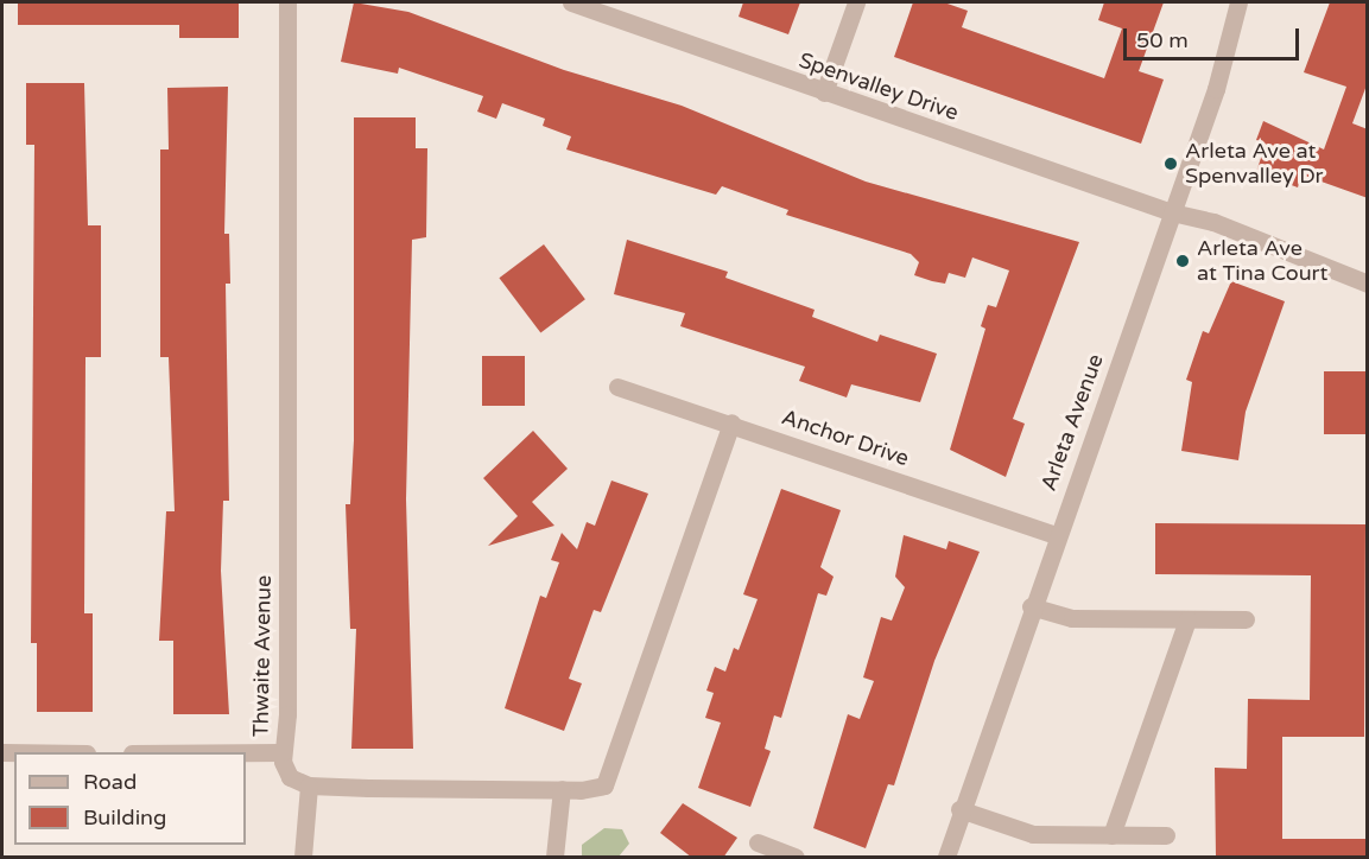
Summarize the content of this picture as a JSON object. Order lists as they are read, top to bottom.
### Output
{
  "streets": {
    "street": [
      "Spenvalley Drive",
      "Arleta Avenue",
      "Anchor Drive",
      "Thwaite Avenue"
    ]
  },
  "crossings": [
    ["Spenvalley Drive", "Arleta Avenue"],
    ["Arleta Avenue", "Anchor Drive"]
  ],
  "places": ["Arleta Ave at Spenvalley Dr", "Arleta Ave at Tina Court"],
  "legend": ["Road", "Building"],
  "scale_bar": "50 m"
}
